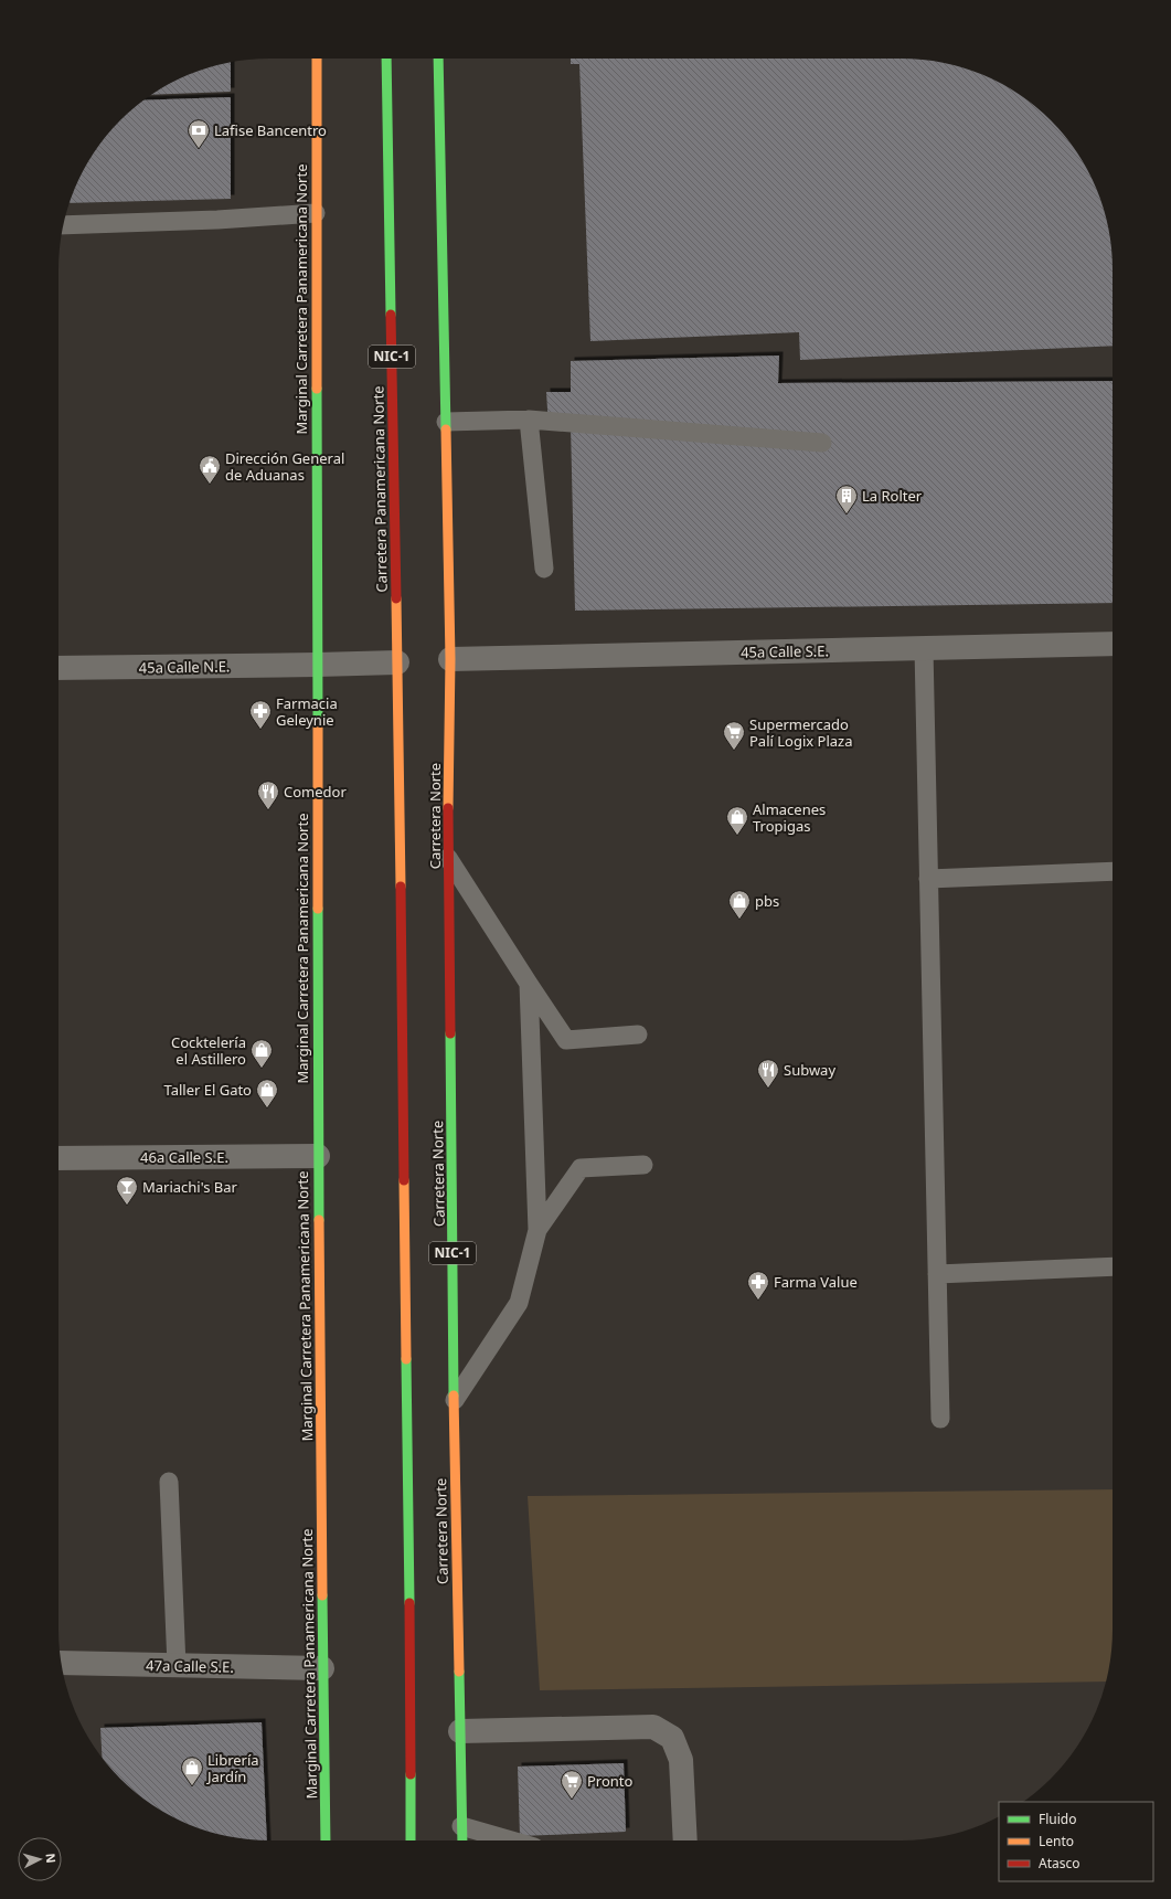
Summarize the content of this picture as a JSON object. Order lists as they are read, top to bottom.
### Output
{
  "streets": {
    "main road": [
      "Marginal Carretera Panamericana Norte",
      "NIC-1",
      "Carretera Panamericana Norte",
      "Carretera Norte"
    ],
    "street": [
      "45a Calle S.E.",
      "45a Calle N.E.",
      "46a Calle S.E.",
      "47a Calle S.E."
    ]
  },
  "crossings": [
    ["Marginal Carretera Panamericana Norte", "45a Calle N.E."],
    ["Marginal Carretera Panamericana Norte", "46a Calle S.E."],
    ["Marginal Carretera Panamericana Norte", "47a Calle S.E."],
    ["NIC-1", "Carretera Panamericana Norte"],
    ["NIC-1", "45a Calle S.E."],
    ["NIC-1", "Carretera Norte"],
    ["45a Calle S.E.", "Carretera Norte"]
  ],
  "places": {
    "bank": ["Lafise Bancentro"],
    "public building": ["Dirección General de Aduanas"],
    "building": ["La Rolter"],
    "pharmacy": ["Farmacia Geleynie", "Farma Value"],
    "supermarket": ["Supermercado Palí Logix Plaza", "Pronto"],
    "restaurant": ["Comedor", "Subway"],
    "shop": [
      "Almacenes Tropigas",
      "pbs",
      "Cocktelería el Astillero",
      "Taller El Gato",
      "Librería Jardín"
    ],
    "bar": ["Mariachi's Bar"]
  },
  "legend": ["Fluido", "Lento", "Atasco"],
  "north": "right"
}
